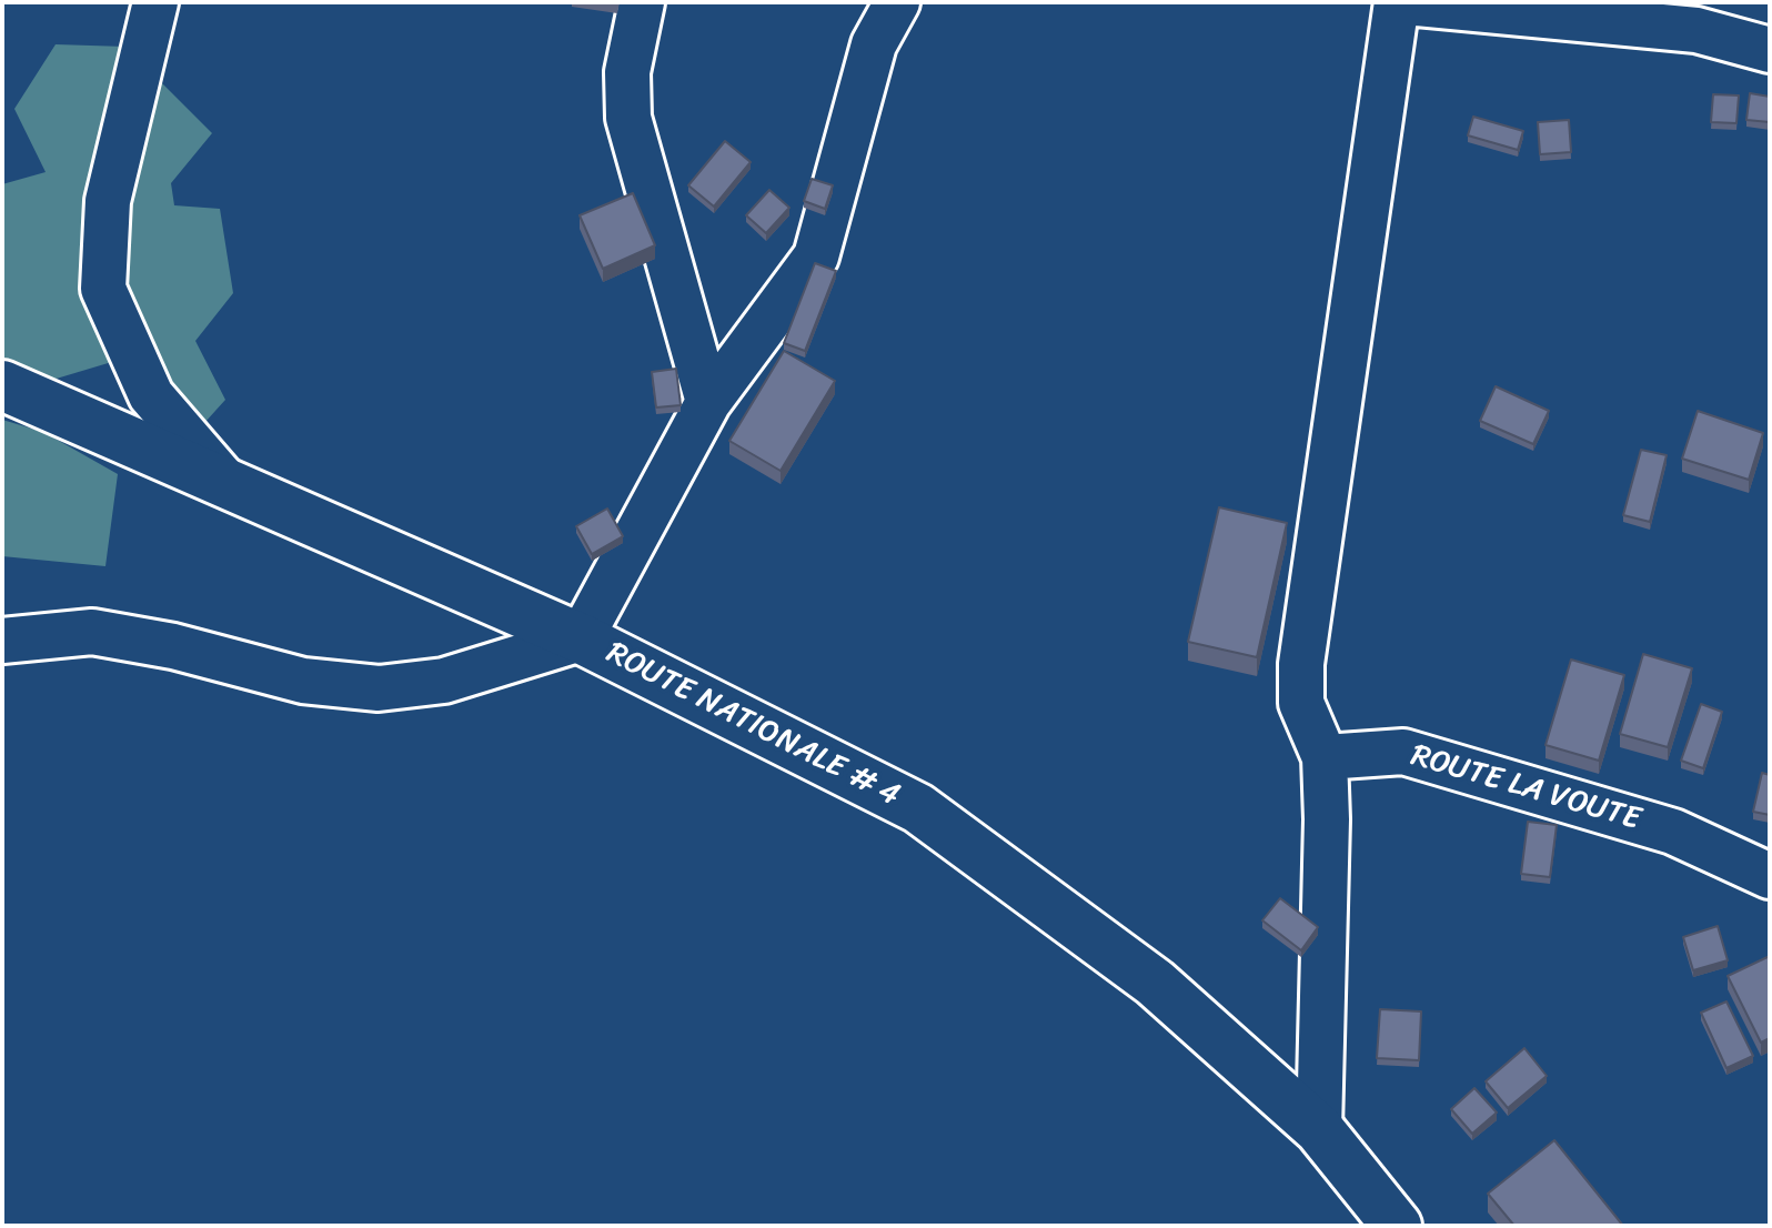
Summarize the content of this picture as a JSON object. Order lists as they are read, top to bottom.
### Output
{
  "streets": {
    "main road": ["ROUTE NATIONALE # 4"],
    "street": ["ROUTE LA VOUTE"]
  }
}
